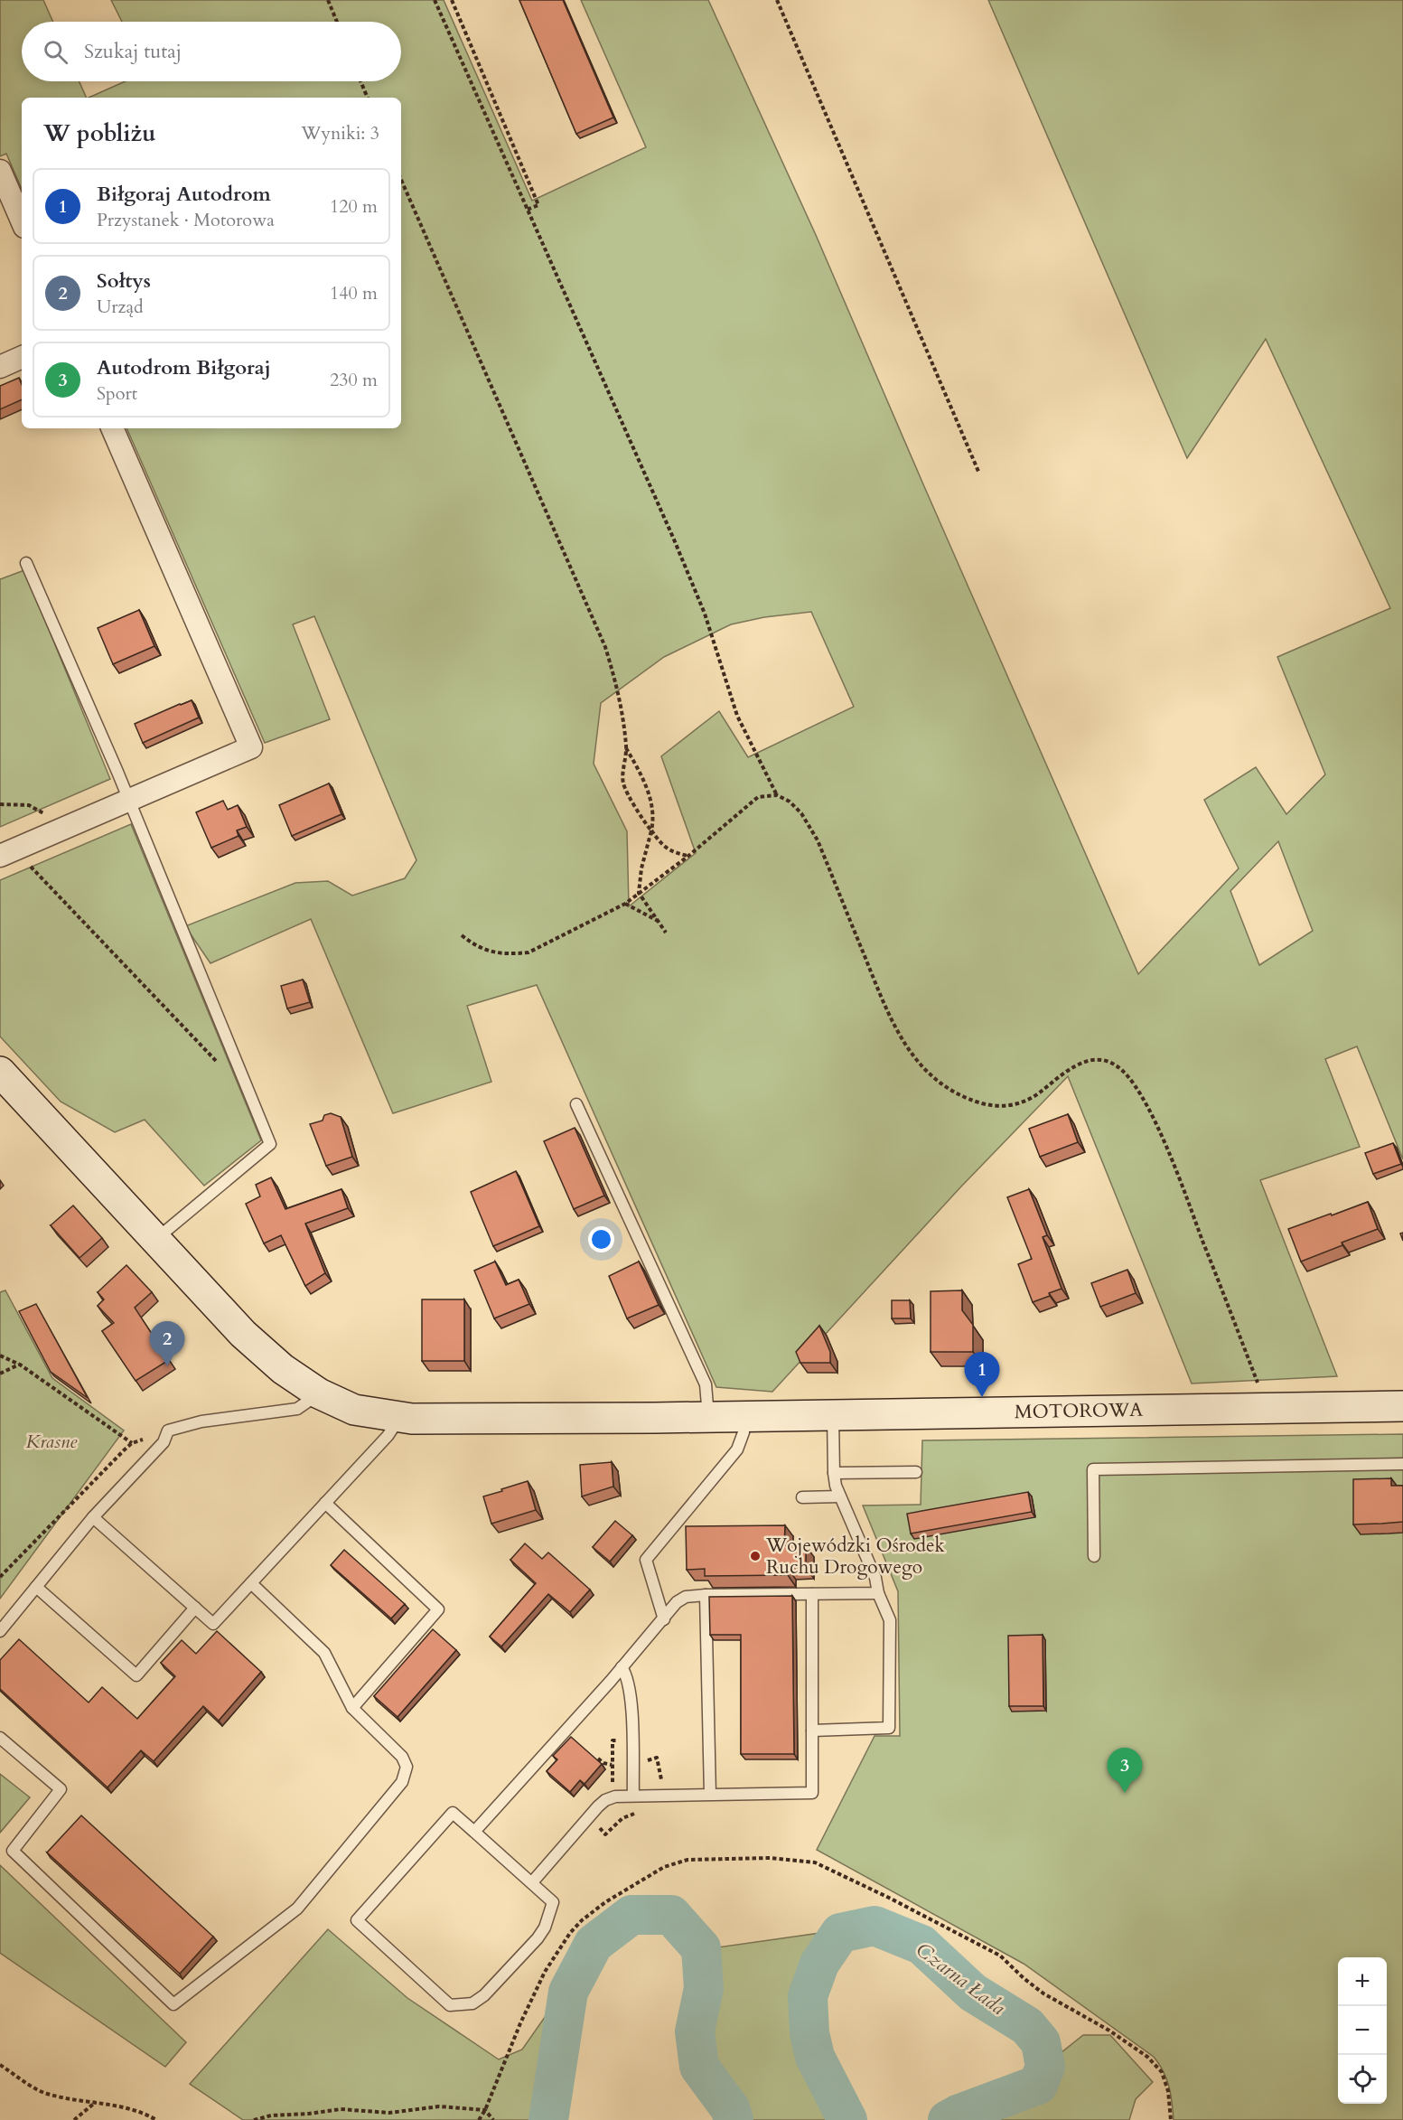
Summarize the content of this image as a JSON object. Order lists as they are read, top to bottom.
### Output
{
  "streets": {
    "street": ["MOTOROWA"]
  },
  "water": ["Czarna Łada"],
  "parks": ["Krasne"],
  "places": ["Wojewódzki Ośrodek Ruchu Drogowego"],
  "page": {
    "search": "Szukaj tutaj",
    "heading": ["W pobliżu", "Wyniki: 3"],
    "list": [
      {
        "mark": "1",
        "name": "Biłgoraj Autodrom",
        "note": "Przystanek · Motorowa",
        "value": "120 m"
      },
      {
        "mark": "2",
        "name": "Sołtys",
        "note": "Urząd",
        "value": "140 m"
      },
      {
        "mark": "3",
        "name": "Autodrom Biłgoraj",
        "note": "Sport",
        "value": "230 m"
      }
    ],
    "pins": ["2", "1", "3"],
    "map_buttons": ["+", "−"]
  }
}
